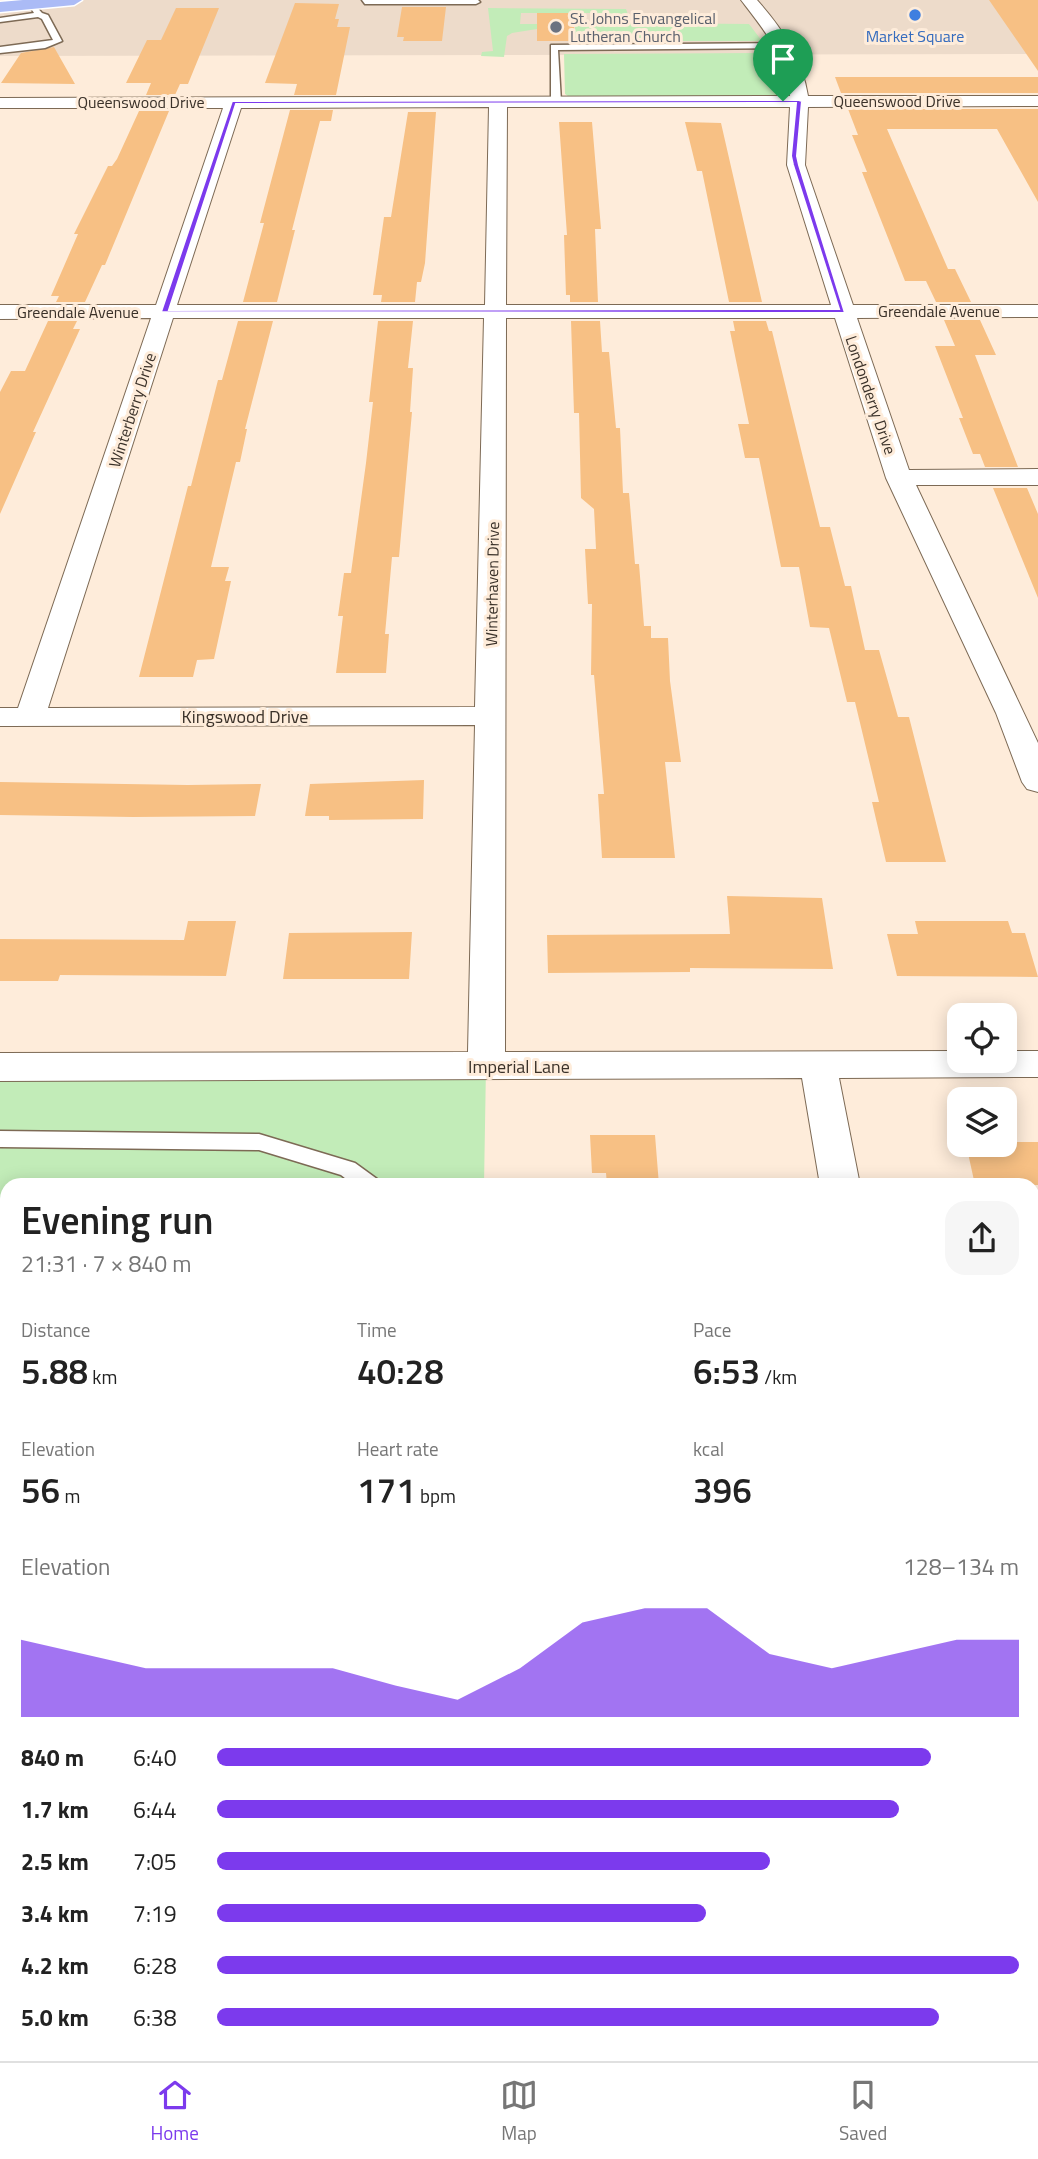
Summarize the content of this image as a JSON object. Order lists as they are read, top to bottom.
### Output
{
  "streets": {
    "street": [
      "Queenswood Drive",
      "Greendale Avenue",
      "Londonderry Drive",
      "Winterberry Drive",
      "Winterhaven Drive",
      "Kingswood Drive",
      "Imperial Lane"
    ]
  },
  "crossings": [
    ["Queenswood Drive", "Londonderry Drive"],
    ["Queenswood Drive", "Winterberry Drive"],
    ["Queenswood Drive", "Winterhaven Drive"],
    ["Greendale Avenue", "Londonderry Drive"],
    ["Greendale Avenue", "Winterberry Drive"],
    ["Greendale Avenue", "Winterhaven Drive"],
    ["Winterberry Drive", "Kingswood Drive"],
    ["Winterhaven Drive", "Kingswood Drive"],
    ["Winterhaven Drive", "Imperial Lane"]
  ],
  "places": ["Market Square", "St. Johns Envangelical Lutheran Church"],
  "page": {
    "heading": ["Evening run", "21:31 · 7 × 840 m"],
    "stats": [
      ["Distance", "5.88 km"],
      ["Time", "40:28"],
      ["Pace", "6:53 /km"],
      ["Elevation", "56 m"],
      ["Heart rate", "171 bpm"],
      ["kcal", "396"]
    ],
    "chart": ["Elevation", "128–134 m"],
    "list": [
      {
        "name": "840 m",
        "note": "6:40"
      },
      {
        "name": "1.7 km",
        "note": "6:44"
      },
      {
        "name": "2.5 km",
        "note": "7:05"
      },
      {
        "name": "3.4 km",
        "note": "7:19"
      },
      {
        "name": "4.2 km",
        "note": "6:28"
      },
      {
        "name": "5.0 km",
        "note": "6:38"
      }
    ],
    "tabs": ["Home", "Map", "Saved"]
  }
}
